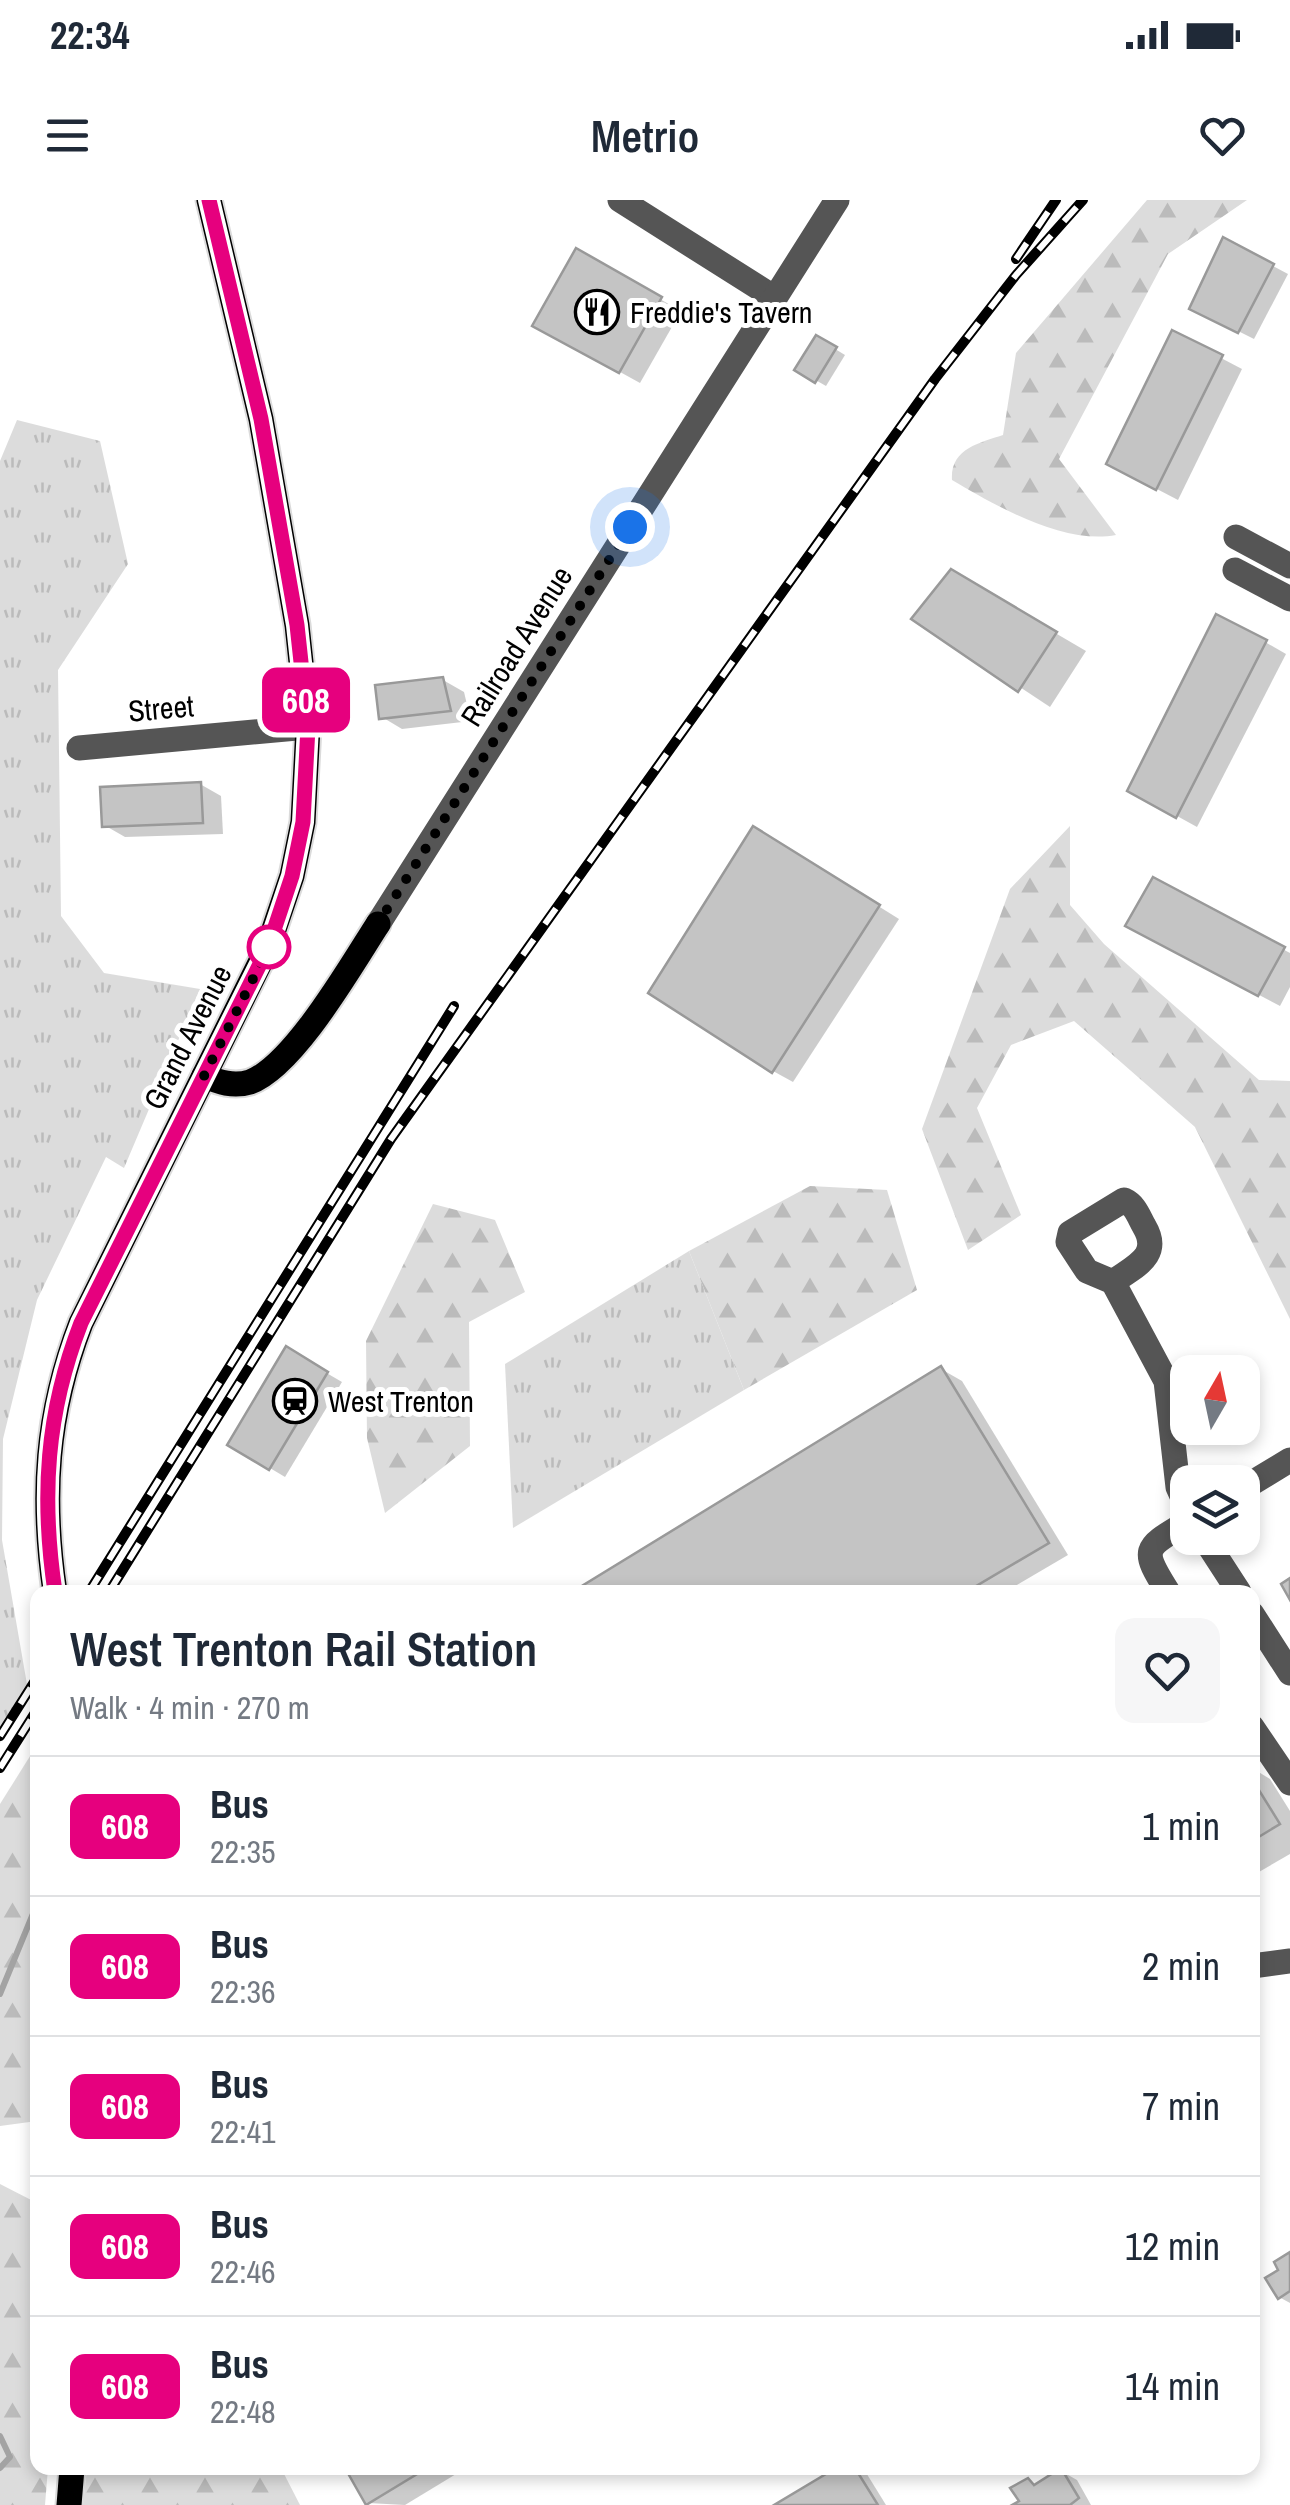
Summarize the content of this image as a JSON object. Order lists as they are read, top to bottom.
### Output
{
  "streets": {
    "main road": ["Grand Avenue"],
    "street": ["Railroad Avenue", "Street"]
  },
  "crossings": [
    ["Street", "Grand Avenue"]
  ],
  "places": {
    "restaurant": ["Freddie's Tavern"],
    "station": ["West Trenton"]
  },
  "lines": ["bus line 608"],
  "north": "top",
  "page": {
    "status": "22:34",
    "header": "Metrio",
    "on_map": "608",
    "heading": ["West Trenton Rail Station", "Walk · 4 min · 270 m"],
    "list": [
      {
        "mark": "608",
        "name": "Bus",
        "note": "22:35",
        "value": "1 min"
      },
      {
        "mark": "608",
        "name": "Bus",
        "note": "22:36",
        "value": "2 min"
      },
      {
        "mark": "608",
        "name": "Bus",
        "note": "22:41",
        "value": "7 min"
      },
      {
        "mark": "608",
        "name": "Bus",
        "note": "22:46",
        "value": "12 min"
      },
      {
        "mark": "608",
        "name": "Bus",
        "note": "22:48",
        "value": "14 min"
      }
    ]
  }
}
